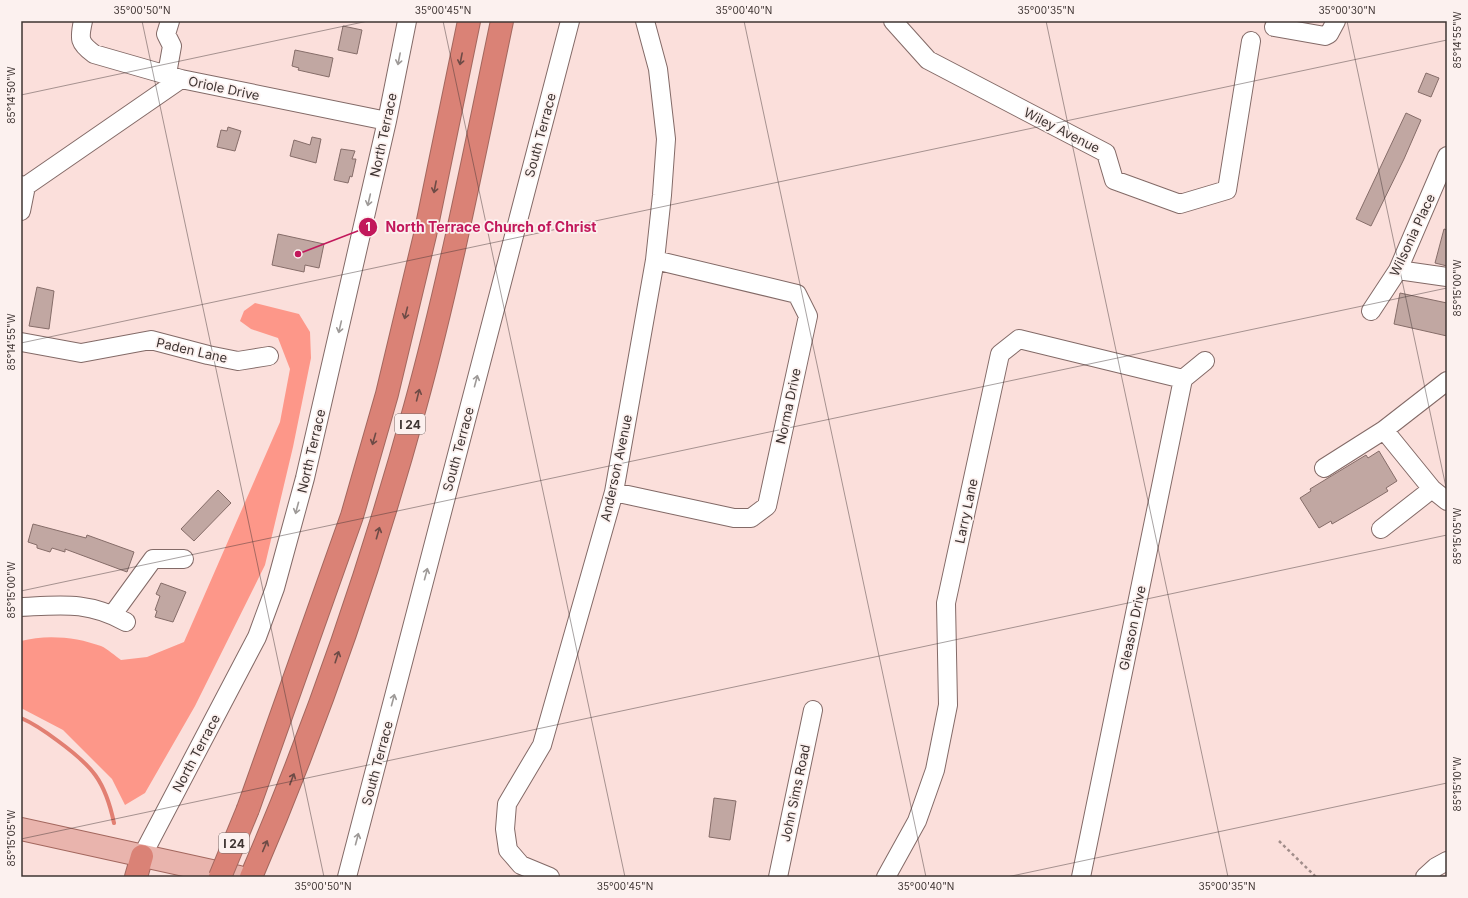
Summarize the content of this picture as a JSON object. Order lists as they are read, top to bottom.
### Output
{
  "streets": {
    "highway": ["I 24"],
    "street": [
      "Oriole Drive",
      "Wiley Avenue",
      "North Terrace",
      "South Terrace",
      "Wilsonia Place",
      "Paden Lane",
      "Norma Drive",
      "Anderson Avenue",
      "Larry Lane",
      "Gleason Drive",
      "John Sims Road"
    ]
  },
  "crossings": [
    ["Oriole Drive", "North Terrace"],
    ["Norma Drive", "Anderson Avenue"],
    ["Larry Lane", "Gleason Drive"]
  ],
  "one_way": ["North Terrace", "South Terrace"],
  "places": ["North Terrace Church of Christ"],
  "coordinates": [
    "35°00'50\"N",
    "35°00'45\"N",
    "35°00'40\"N",
    "35°00'35\"N",
    "35°00'30\"N",
    "85°14'55\"W",
    "85°14'50\"W",
    "85°15'00\"W",
    "85°15'05\"W",
    "85°15'10\"W"
  ]
}
